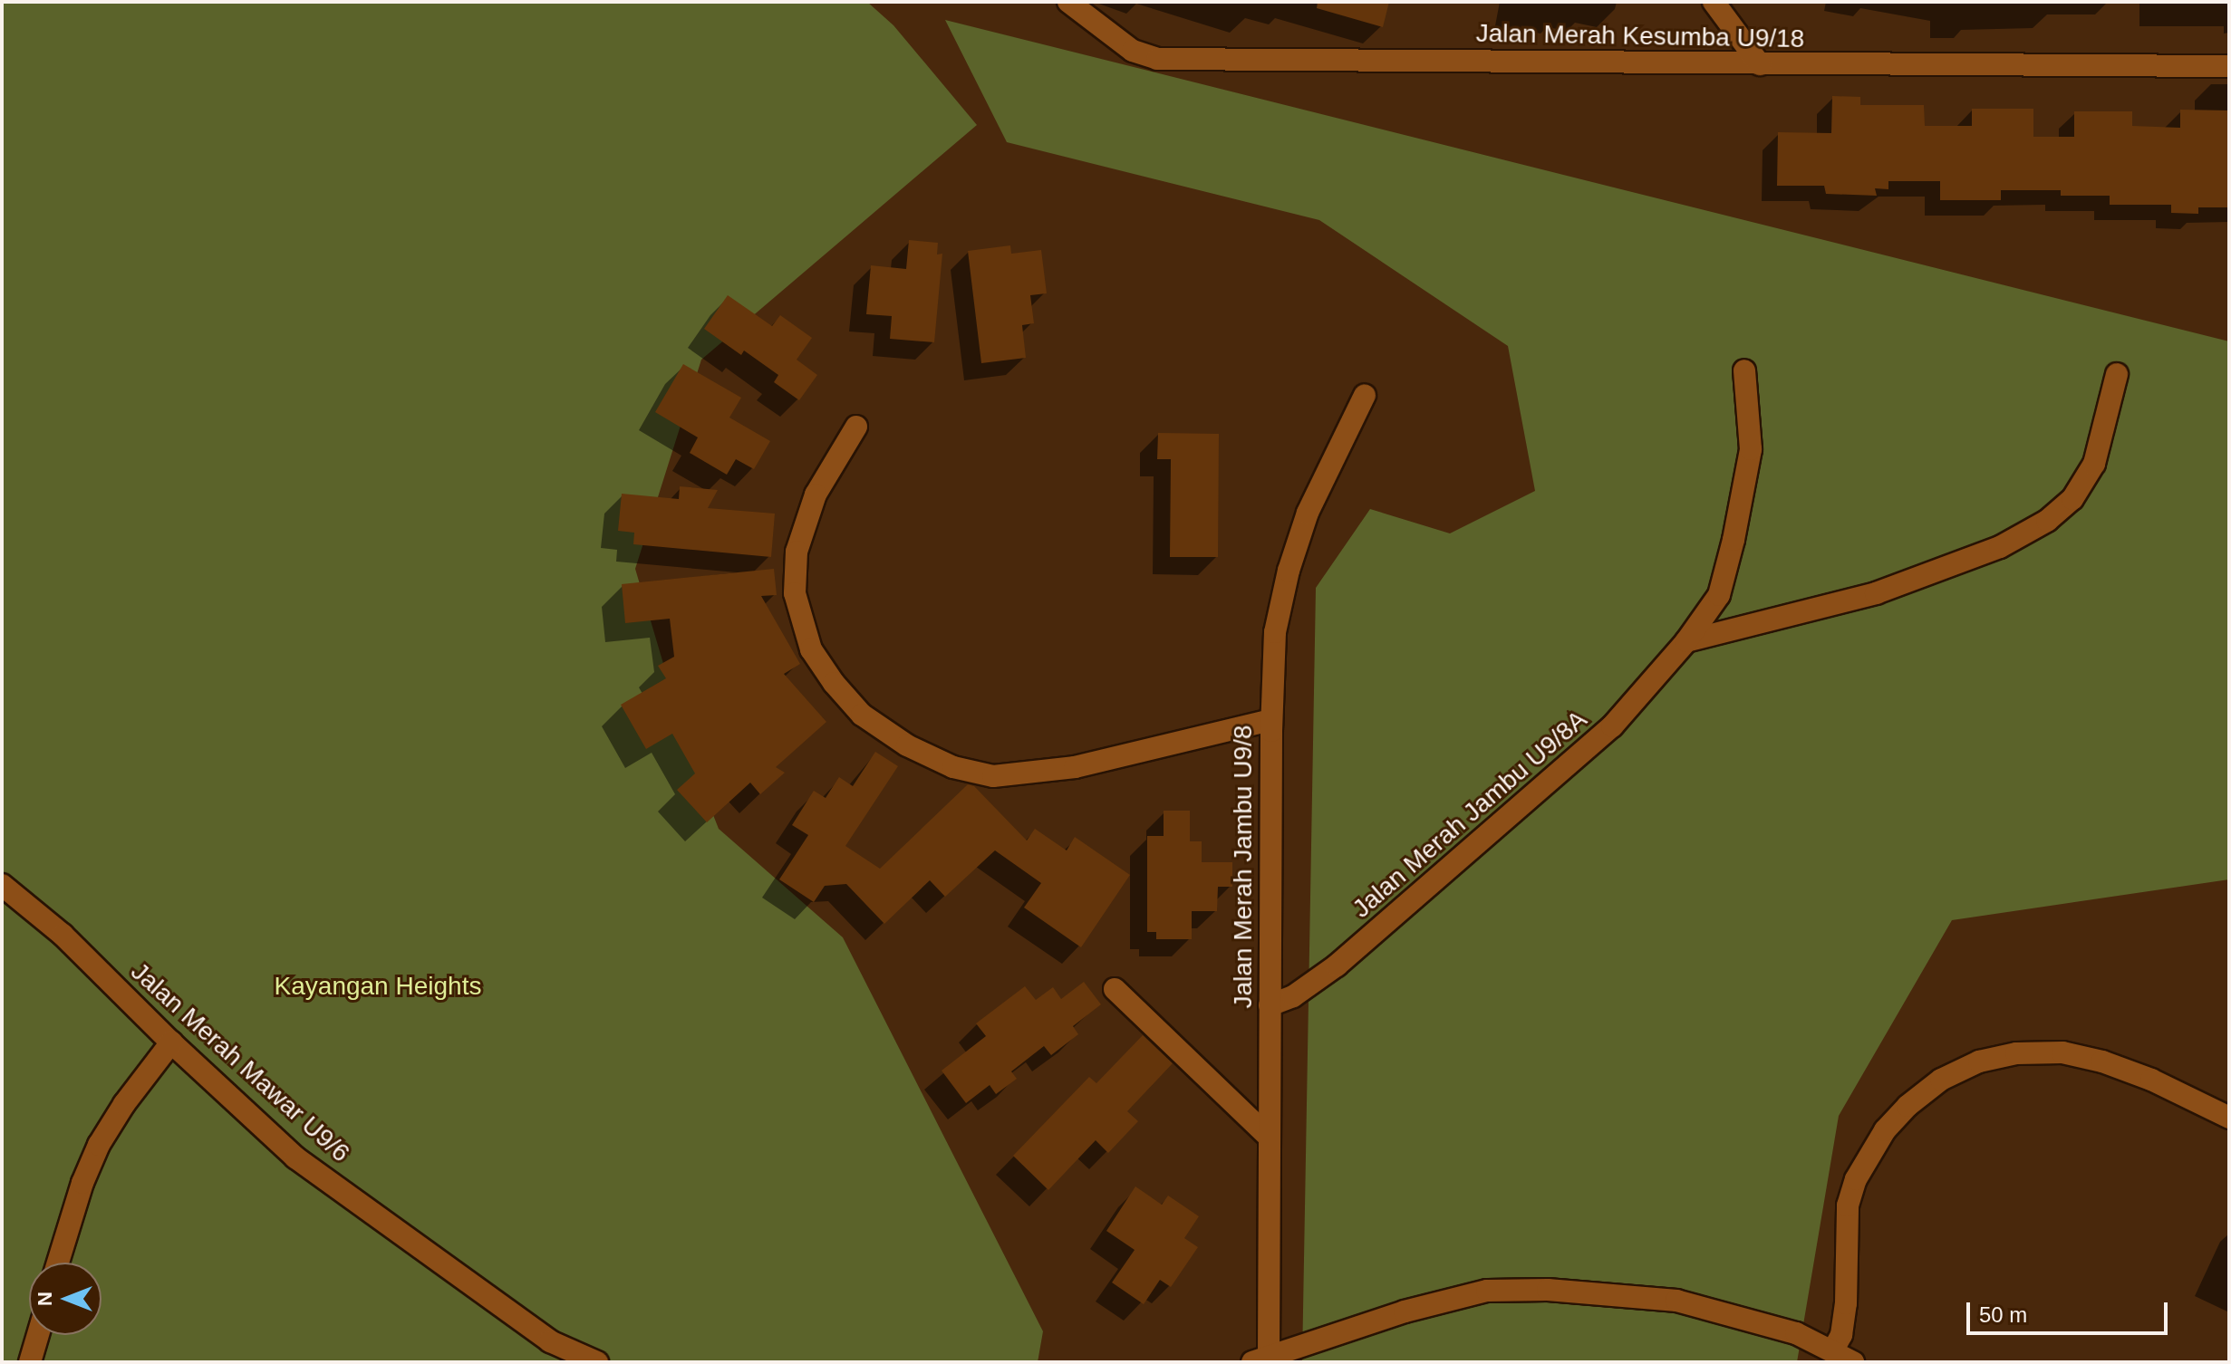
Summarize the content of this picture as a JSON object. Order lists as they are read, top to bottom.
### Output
{
  "streets": {
    "street": [
      "Jalan Merah Kesumba U9/18",
      "Jalan Merah Jambu U9/8A",
      "Jalan Merah Jambu U9/8",
      "Jalan Merah Mawar U9/6"
    ]
  },
  "crossings": [
    ["Jalan Merah Jambu U9/8A", "Jalan Merah Jambu U9/8"]
  ],
  "parks": ["Kayangan Heights"],
  "scale_bar": "50 m",
  "north": "left"
}
